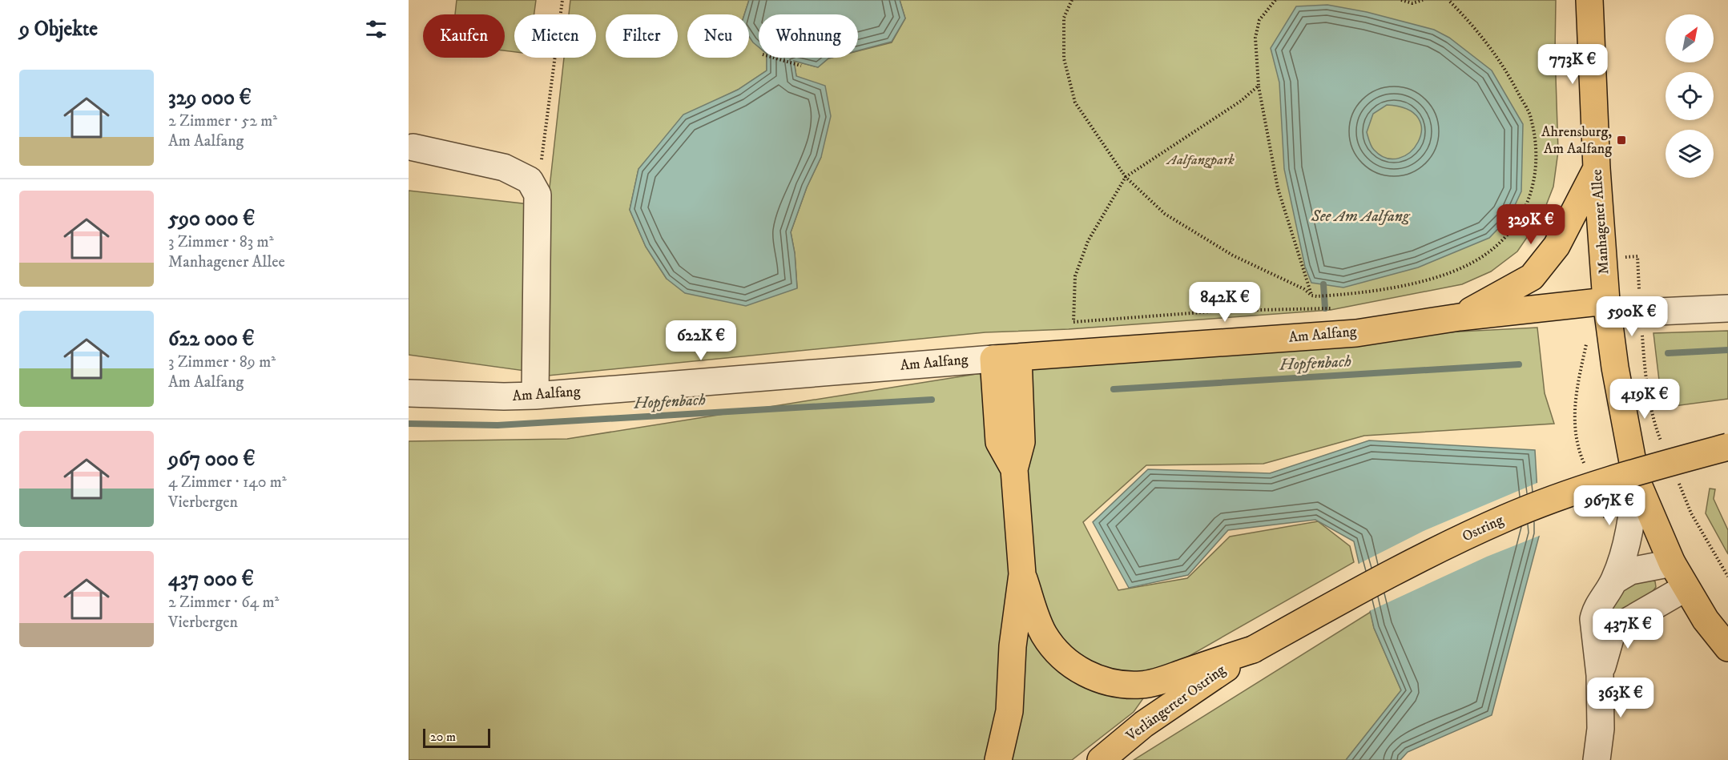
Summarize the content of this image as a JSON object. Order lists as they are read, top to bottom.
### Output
{
  "streets": {
    "main road": [
      "Manhagener Allee",
      "Am Aalfang",
      "Ostring",
      "Verlängerter Ostring"
    ]
  },
  "crossings": [
    ["Manhagener Allee", "Am Aalfang"],
    ["Ostring", "Verlängerter Ostring"]
  ],
  "water": ["See Am Aalfang", "Hopfenbach"],
  "parks": ["Aalfangpark"],
  "places": {
    "transit": ["Ahrensburg, Am Aalfang"]
  },
  "scale_bar": "20 m",
  "north": "top right",
  "page": {
    "heading": "9 Objekte",
    "chip": [
      "Kaufen",
      "Mieten",
      "Filter",
      "Neu",
      "Wohnung"
    ],
    "price": [
      "773K €",
      "329K €",
      "842K €",
      "590K €",
      "622K €",
      "419K €",
      "967K €",
      "437K €",
      "363K €"
    ],
    "list": [
      {
        "name": "329 000 €",
        "note": "2 Zimmer · 52 m² · Am Aalfang"
      },
      {
        "name": "590 000 €",
        "note": "3 Zimmer · 83 m² · Manhagener Allee"
      },
      {
        "name": "622 000 €",
        "note": "3 Zimmer · 89 m² · Am Aalfang"
      },
      {
        "name": "967 000 €",
        "note": "4 Zimmer · 140 m² · Vierbergen"
      },
      {
        "name": "437 000 €",
        "note": "2 Zimmer · 64 m² · Vierbergen"
      }
    ],
    "scale": "20 m"
  }
}
